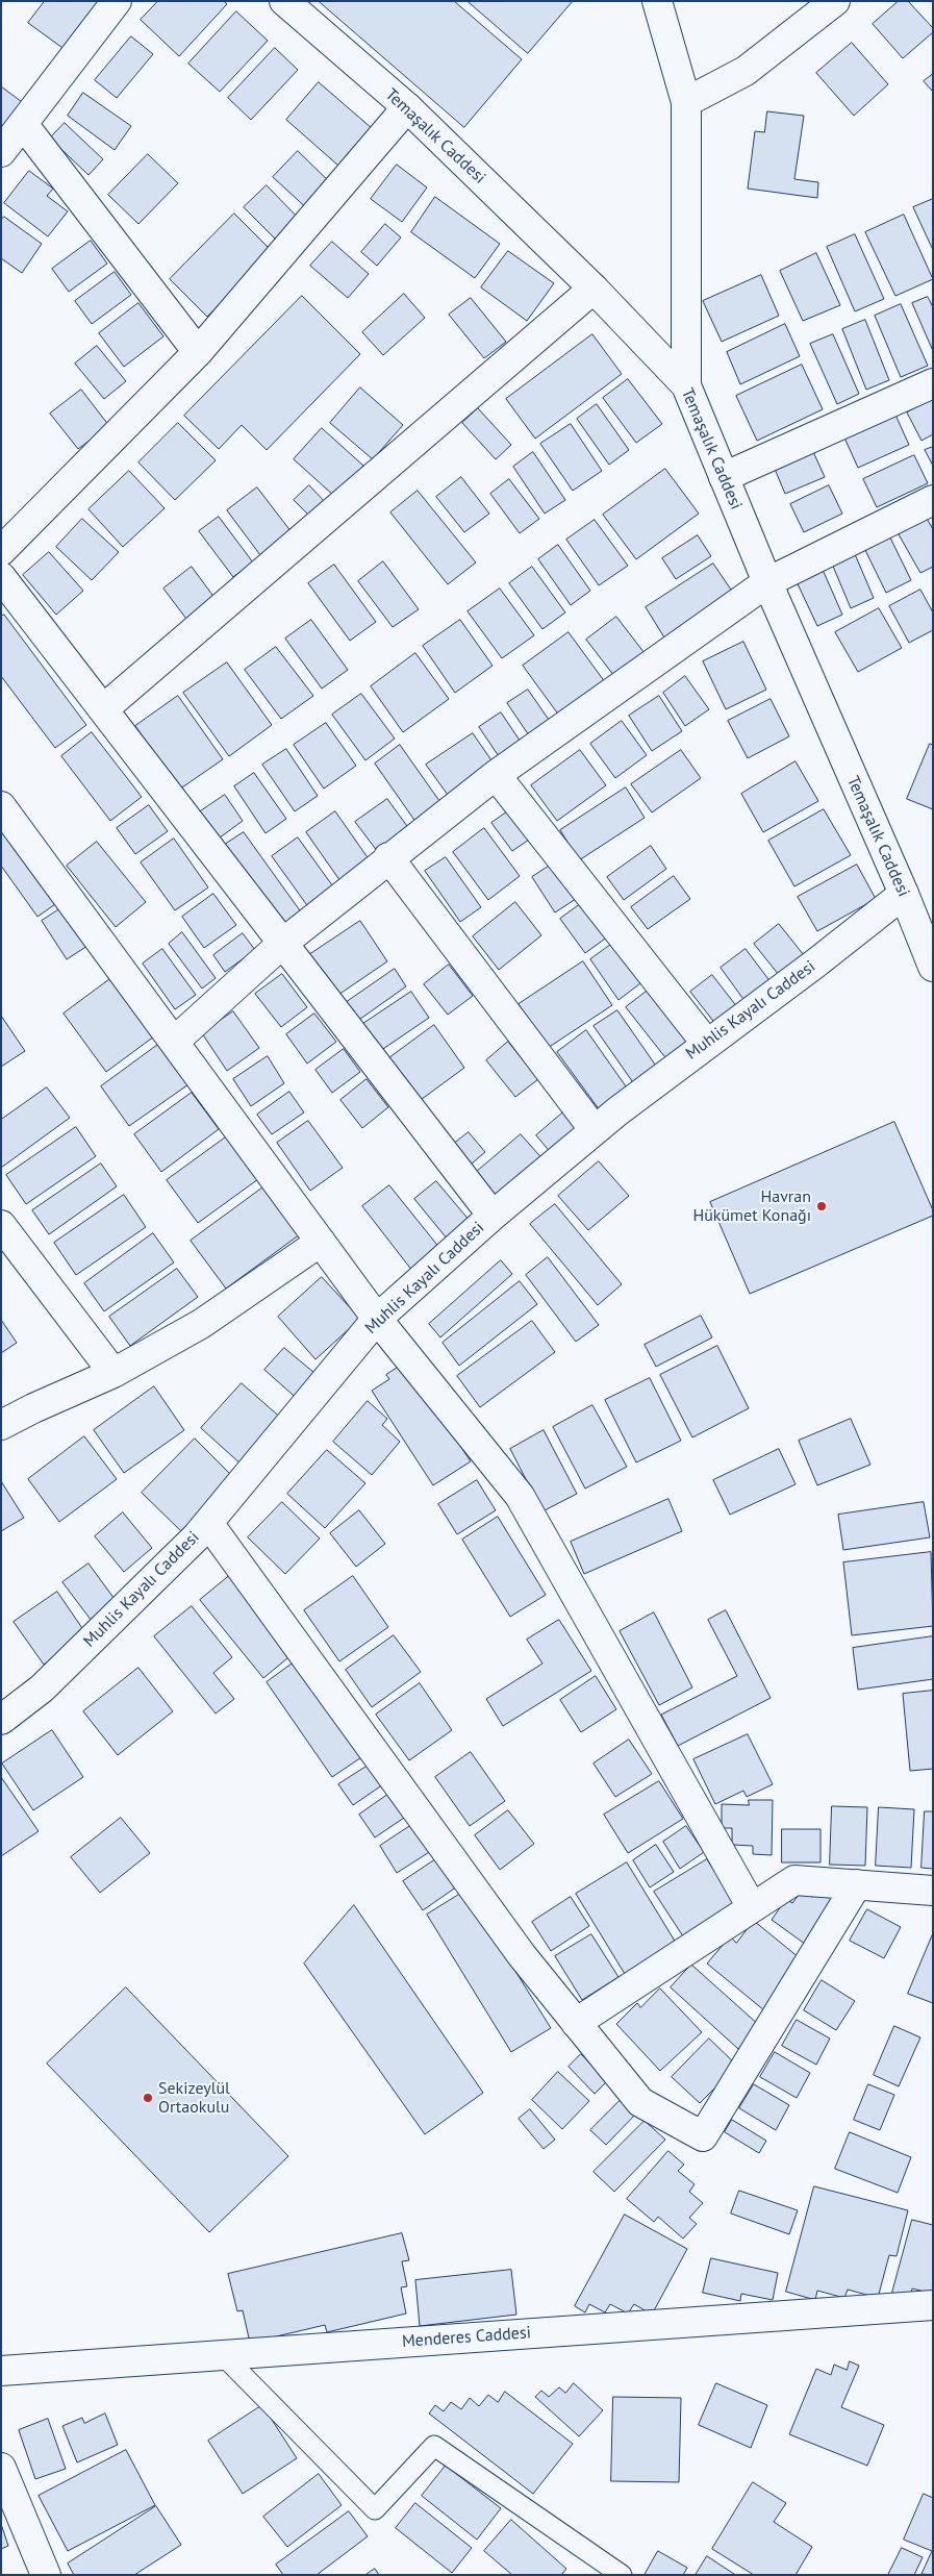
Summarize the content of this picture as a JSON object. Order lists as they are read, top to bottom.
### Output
{
  "streets": {
    "street": ["Temaşalık Caddesi", "Muhlis Kayalı Caddesi", "Menderes Caddesi"]
  },
  "crossings": [
    ["Temaşalık Caddesi", "Muhlis Kayalı Caddesi"]
  ],
  "places": ["Havran Hükümet Konağı", "Sekizeylül Ortaokulu"]
}
